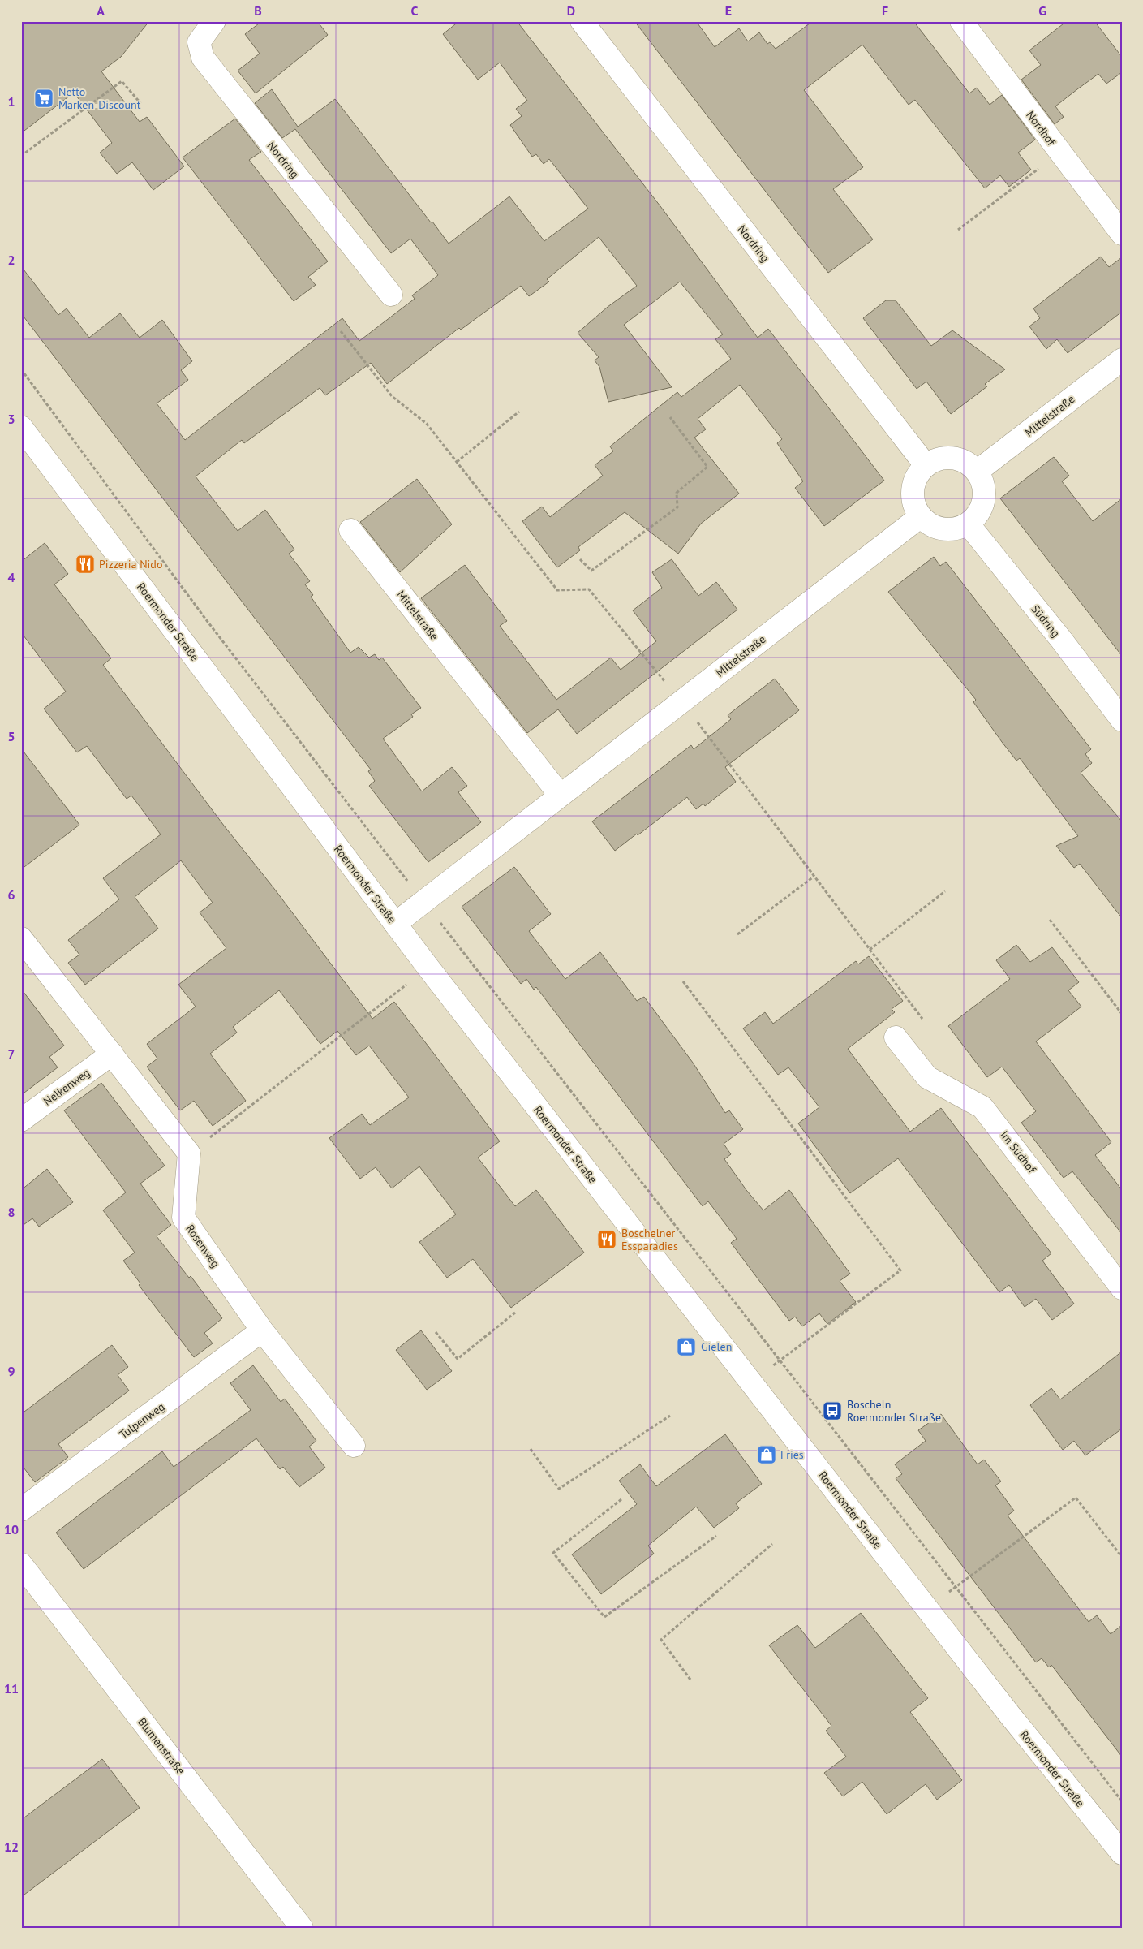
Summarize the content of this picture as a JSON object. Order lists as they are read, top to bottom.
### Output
{
  "streets": {
    "street": [
      "Nordhof",
      "Nordring",
      "Mittelstraße",
      "Südring",
      "Roermonder Straße",
      "Nelkenweg",
      "Im Südhof",
      "Rosenweg",
      "Tulpenweg",
      "Blumenstraße"
    ]
  },
  "crossings": [
    ["Nordring", "Mittelstraße"],
    ["Nordring", "Südring"],
    ["Mittelstraße", "Südring"],
    ["Mittelstraße", "Roermonder Straße"],
    ["Rosenweg", "Tulpenweg"]
  ],
  "places": {
    "supermarket": ["Netto Marken-Discount"],
    "restaurant": ["Pizzeria Nido", "Boschelner Essparadies"],
    "shop": ["Gielen", "Fries"],
    "bus stop": ["Boscheln Roermonder Straße"]
  },
  "grid": {
    "columns": [
      "A",
      "B",
      "C",
      "D",
      "E",
      "F",
      "G"
    ],
    "rows": [
      "1",
      "2",
      "3",
      "4",
      "5",
      "6",
      "7",
      "8",
      "9",
      "10",
      "11",
      "12"
    ]
  }
}
